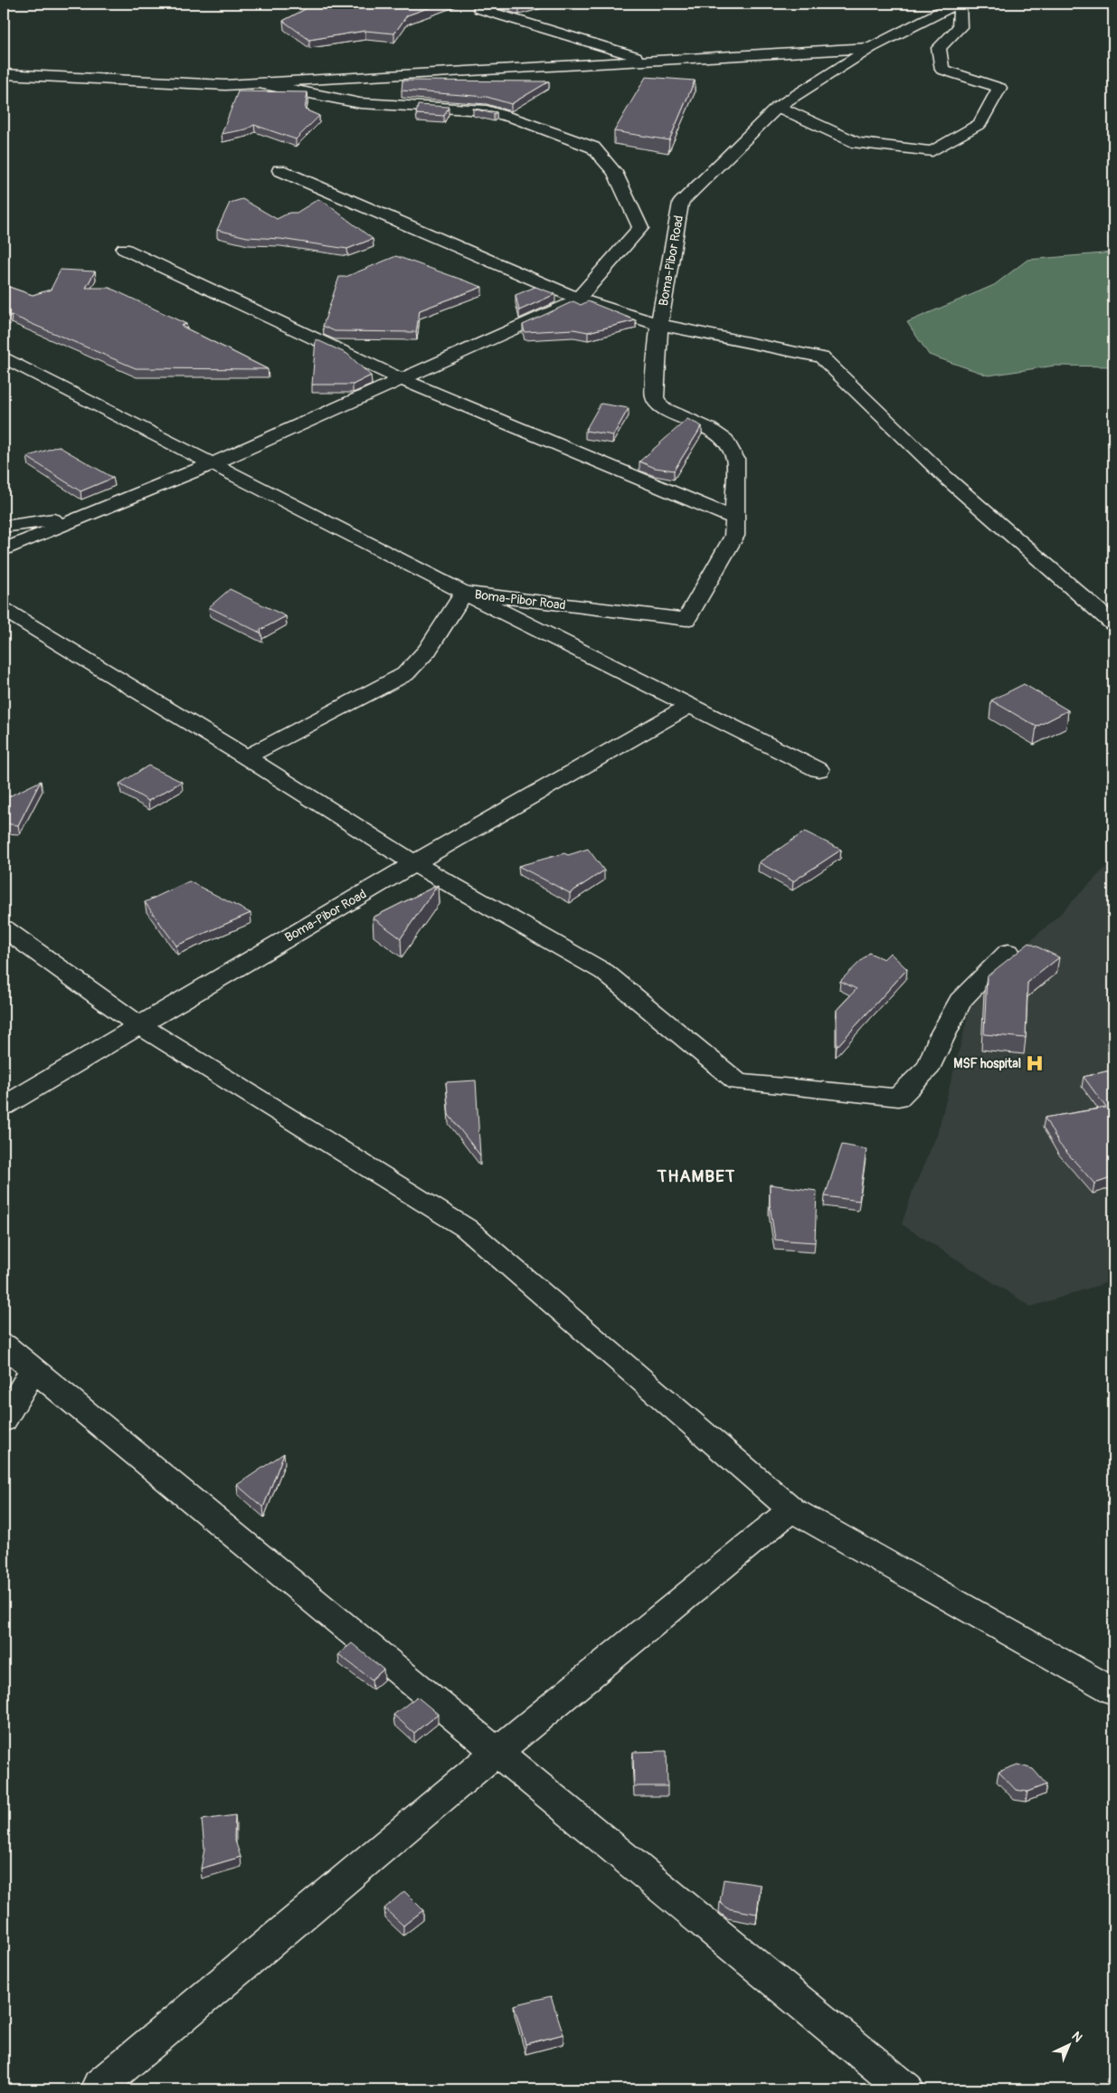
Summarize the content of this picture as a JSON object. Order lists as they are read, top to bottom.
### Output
{
  "streets": {
    "street": ["Boma-Pibor Road"]
  },
  "districts": ["THAMBET"],
  "places": {
    "hospital": ["MSF hospital"]
  },
  "north": "top right"
}
